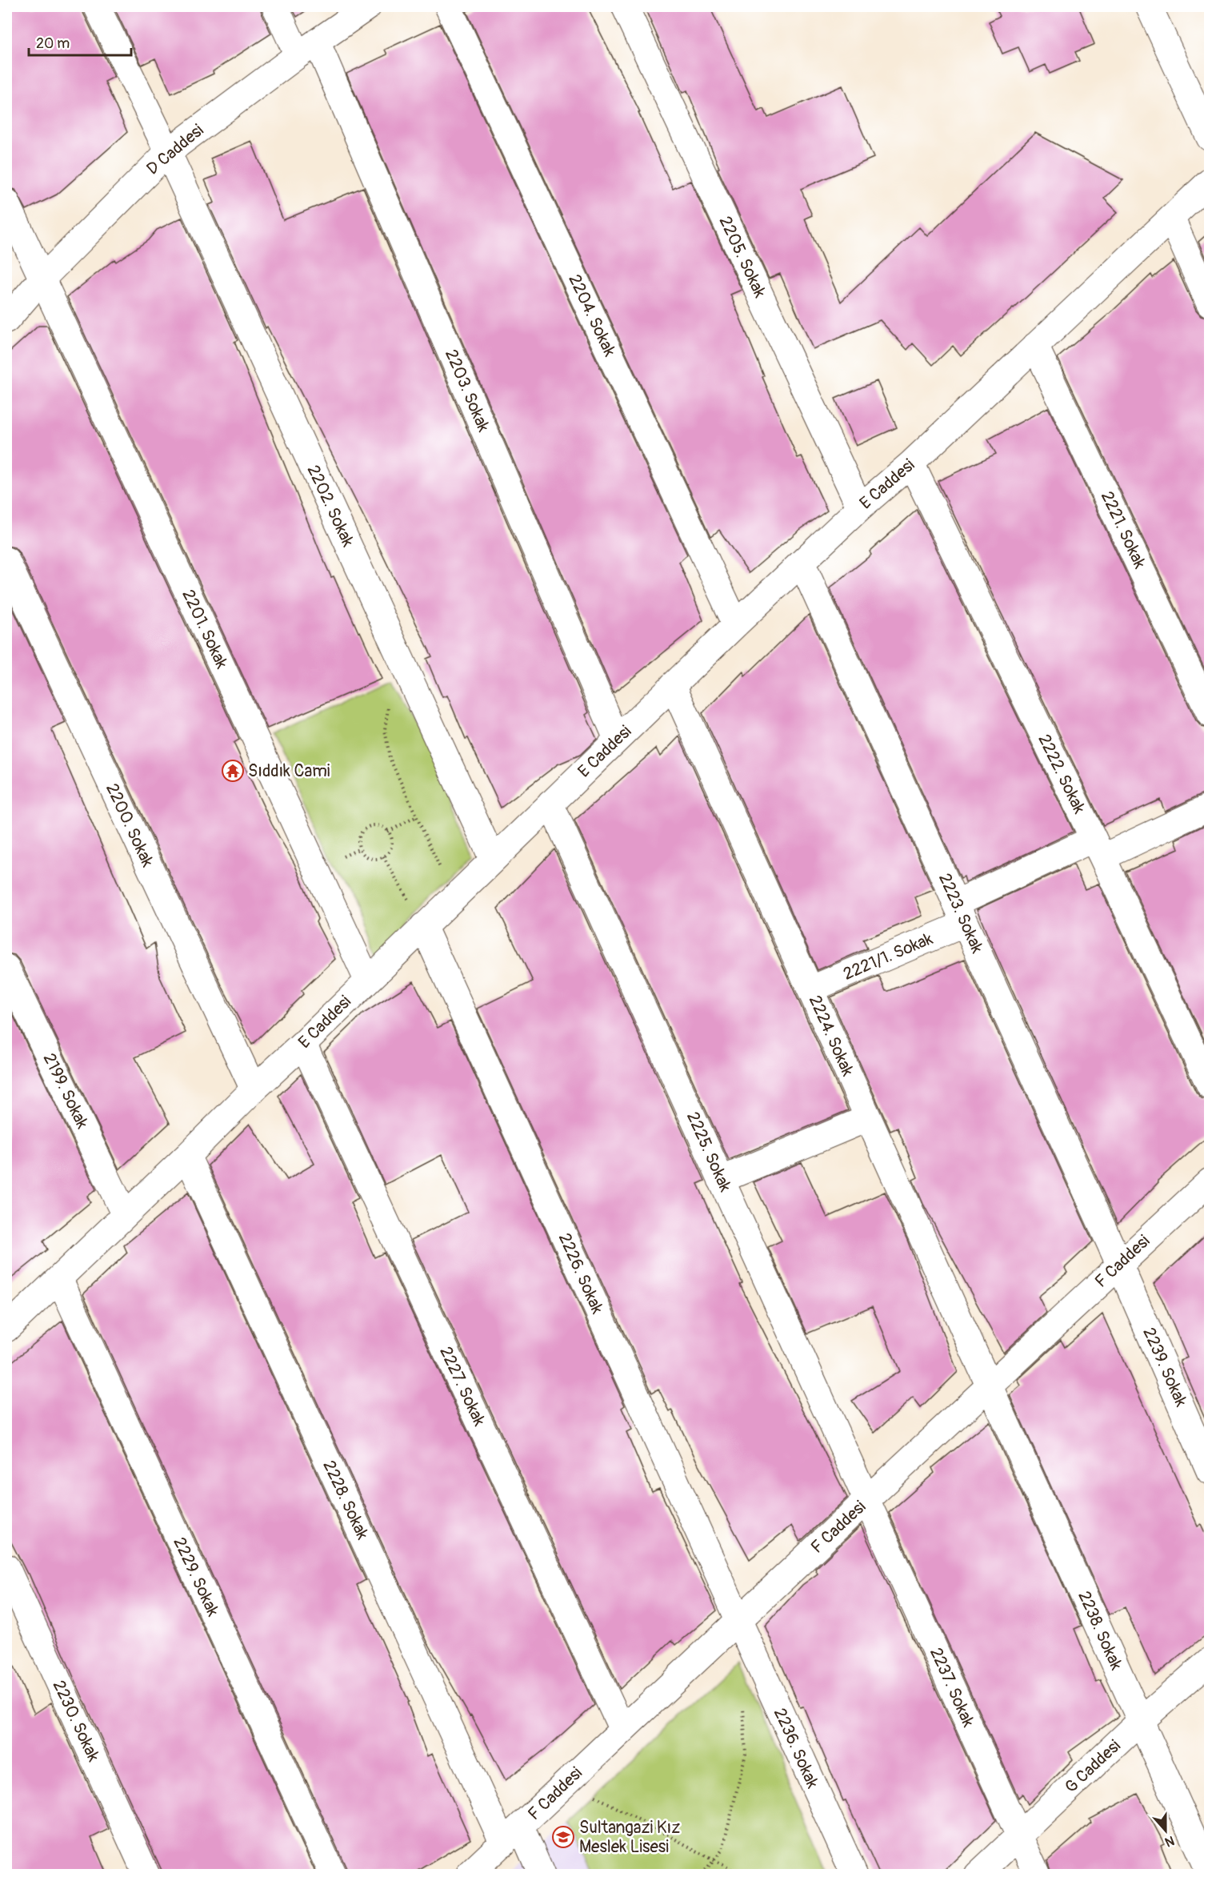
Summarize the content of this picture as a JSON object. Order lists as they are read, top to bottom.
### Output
{
  "streets": {
    "street": [
      "D Caddesi",
      "2205. Sokak",
      "2204. Sokak",
      "2203. Sokak",
      "E Caddesi",
      "2202. Sokak",
      "2221. Sokak",
      "2201. Sokak",
      "2222. Sokak",
      "2200. Sokak",
      "2223. Sokak",
      "2221/1. Sokak",
      "2224. Sokak",
      "2199. Sokak",
      "2225. Sokak",
      "F Caddesi",
      "2226. Sokak",
      "2239. Sokak",
      "2227. Sokak",
      "2228. Sokak",
      "2229. Sokak",
      "2238. Sokak",
      "2237. Sokak",
      "2230. Sokak",
      "2236. Sokak",
      "G Caddesi"
    ]
  },
  "crossings": [
    ["D Caddesi", "2203. Sokak"],
    ["D Caddesi", "2202. Sokak"],
    ["D Caddesi", "2201. Sokak"],
    ["2205. Sokak", "E Caddesi"],
    ["2204. Sokak", "E Caddesi"],
    ["2203. Sokak", "E Caddesi"],
    ["E Caddesi", "2202. Sokak"],
    ["E Caddesi", "2221. Sokak"],
    ["E Caddesi", "2201. Sokak"],
    ["E Caddesi", "2222. Sokak"],
    ["E Caddesi", "2200. Sokak"],
    ["E Caddesi", "2223. Sokak"],
    ["E Caddesi", "2224. Sokak"],
    ["E Caddesi", "2199. Sokak"],
    ["E Caddesi", "2225. Sokak"],
    ["E Caddesi", "2226. Sokak"],
    ["E Caddesi", "2227. Sokak"],
    ["E Caddesi", "2228. Sokak"],
    ["E Caddesi", "2229. Sokak"],
    ["2222. Sokak", "2221/1. Sokak"],
    ["2223. Sokak", "2221/1. Sokak"],
    ["2223. Sokak", "F Caddesi"],
    ["2223. Sokak", "2239. Sokak"],
    ["2221/1. Sokak", "2224. Sokak"],
    ["2224. Sokak", "F Caddesi"],
    ["2224. Sokak", "2238. Sokak"],
    ["2225. Sokak", "F Caddesi"],
    ["2225. Sokak", "2237. Sokak"],
    ["F Caddesi", "2226. Sokak"],
    ["F Caddesi", "2239. Sokak"],
    ["F Caddesi", "2227. Sokak"],
    ["F Caddesi", "2228. Sokak"],
    ["F Caddesi", "2238. Sokak"],
    ["F Caddesi", "2237. Sokak"],
    ["F Caddesi", "2236. Sokak"],
    ["2226. Sokak", "2236. Sokak"],
    ["2238. Sokak", "G Caddesi"],
    ["2237. Sokak", "G Caddesi"]
  ],
  "places": {
    "temple": ["Sıddık Cami"],
    "school or university": ["Sultangazi Kız Meslek Lisesi"]
  },
  "scale_bar": "20 m",
  "north": "bottom"
}
